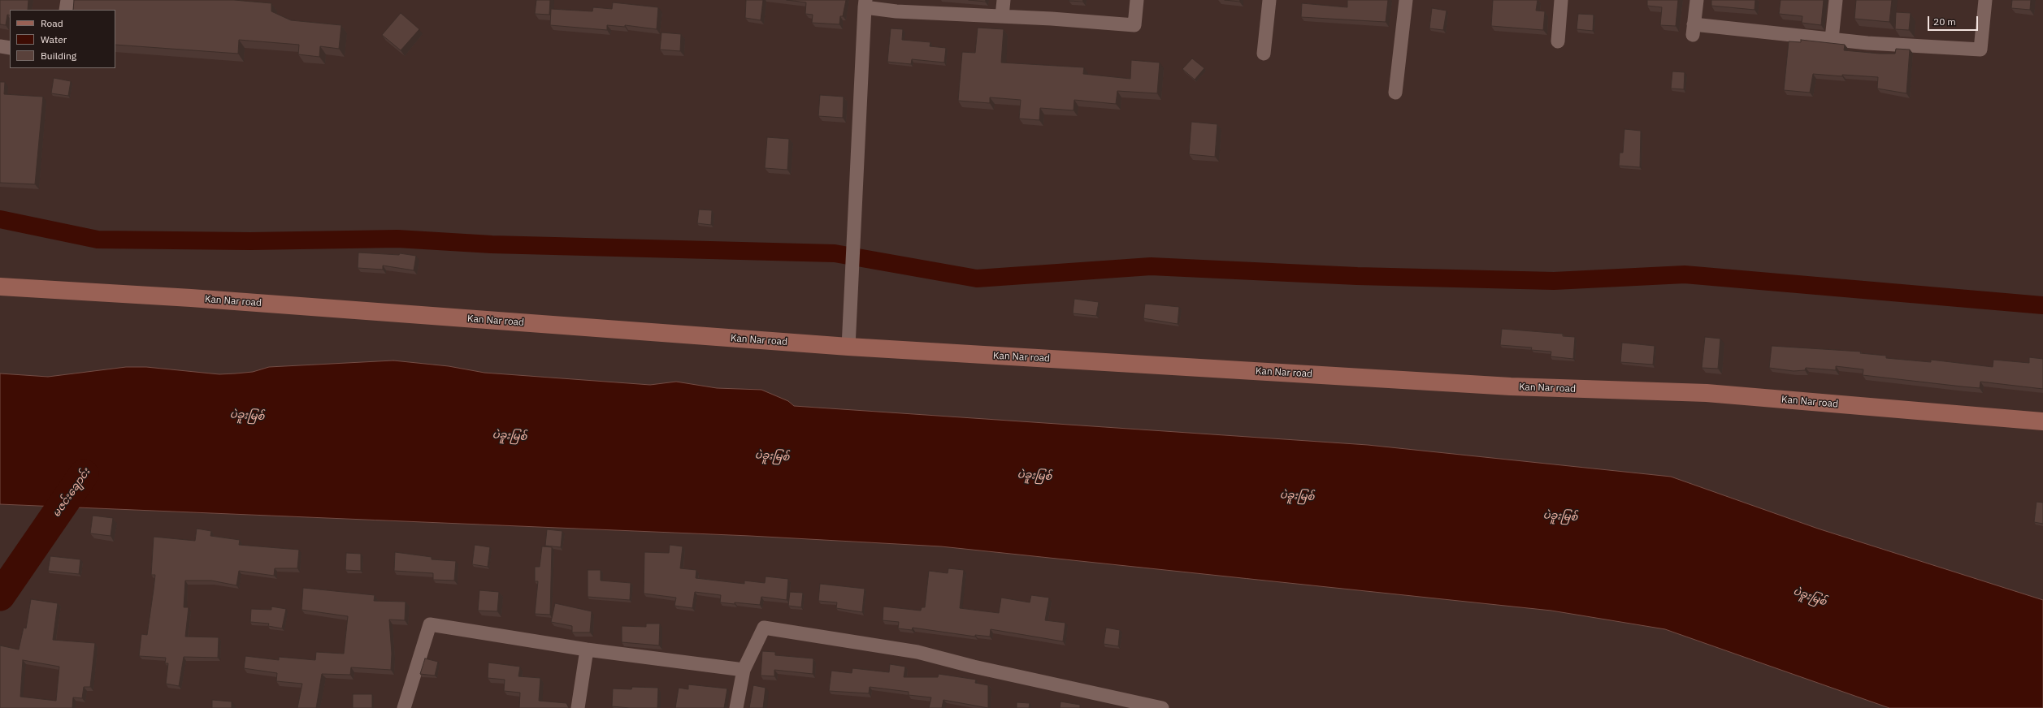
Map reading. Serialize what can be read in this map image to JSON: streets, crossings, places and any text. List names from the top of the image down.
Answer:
{
  "streets": {
    "street": ["Kan Nar road"]
  },
  "water": ["ပဲခူးမြစ်", "မဇင်းချောင်း"],
  "legend": ["Road", "Water", "Building"],
  "scale_bar": "20 m"
}
